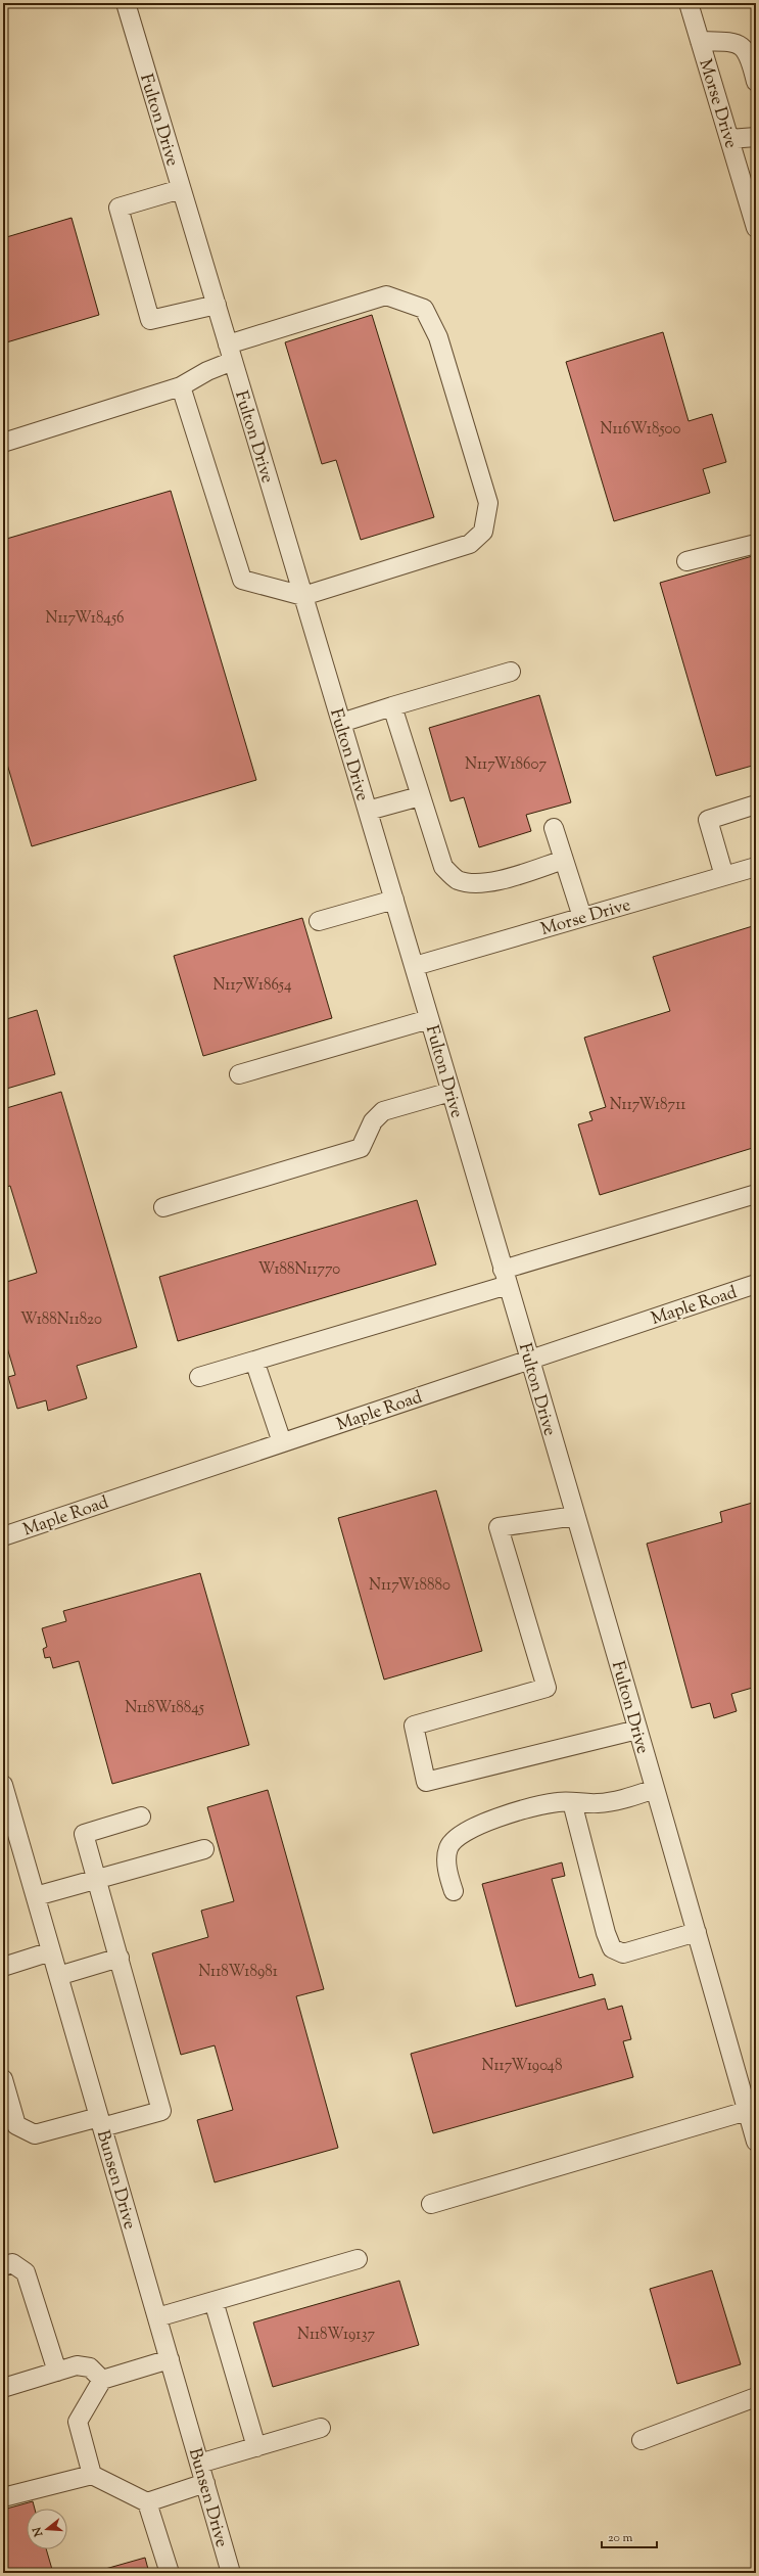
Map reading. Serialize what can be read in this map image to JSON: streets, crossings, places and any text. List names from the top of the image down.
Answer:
{
  "streets": {
    "street": [
      "Morse Drive",
      "Fulton Drive",
      "Maple Road",
      "Bunsen Drive"
    ]
  },
  "crossings": [
    ["Morse Drive", "Fulton Drive"],
    ["Fulton Drive", "Maple Road"]
  ],
  "house_numbers": [
    "N116W18500",
    "N117W18456",
    "N117W18607",
    "N117W18654",
    "N117W18711",
    "W188N11770",
    "W188N11820",
    "N117W18880",
    "N118W18845",
    "N118W18981",
    "N117W19048",
    "N118W19137"
  ],
  "scale_bar": "20 m",
  "north": "left"
}
